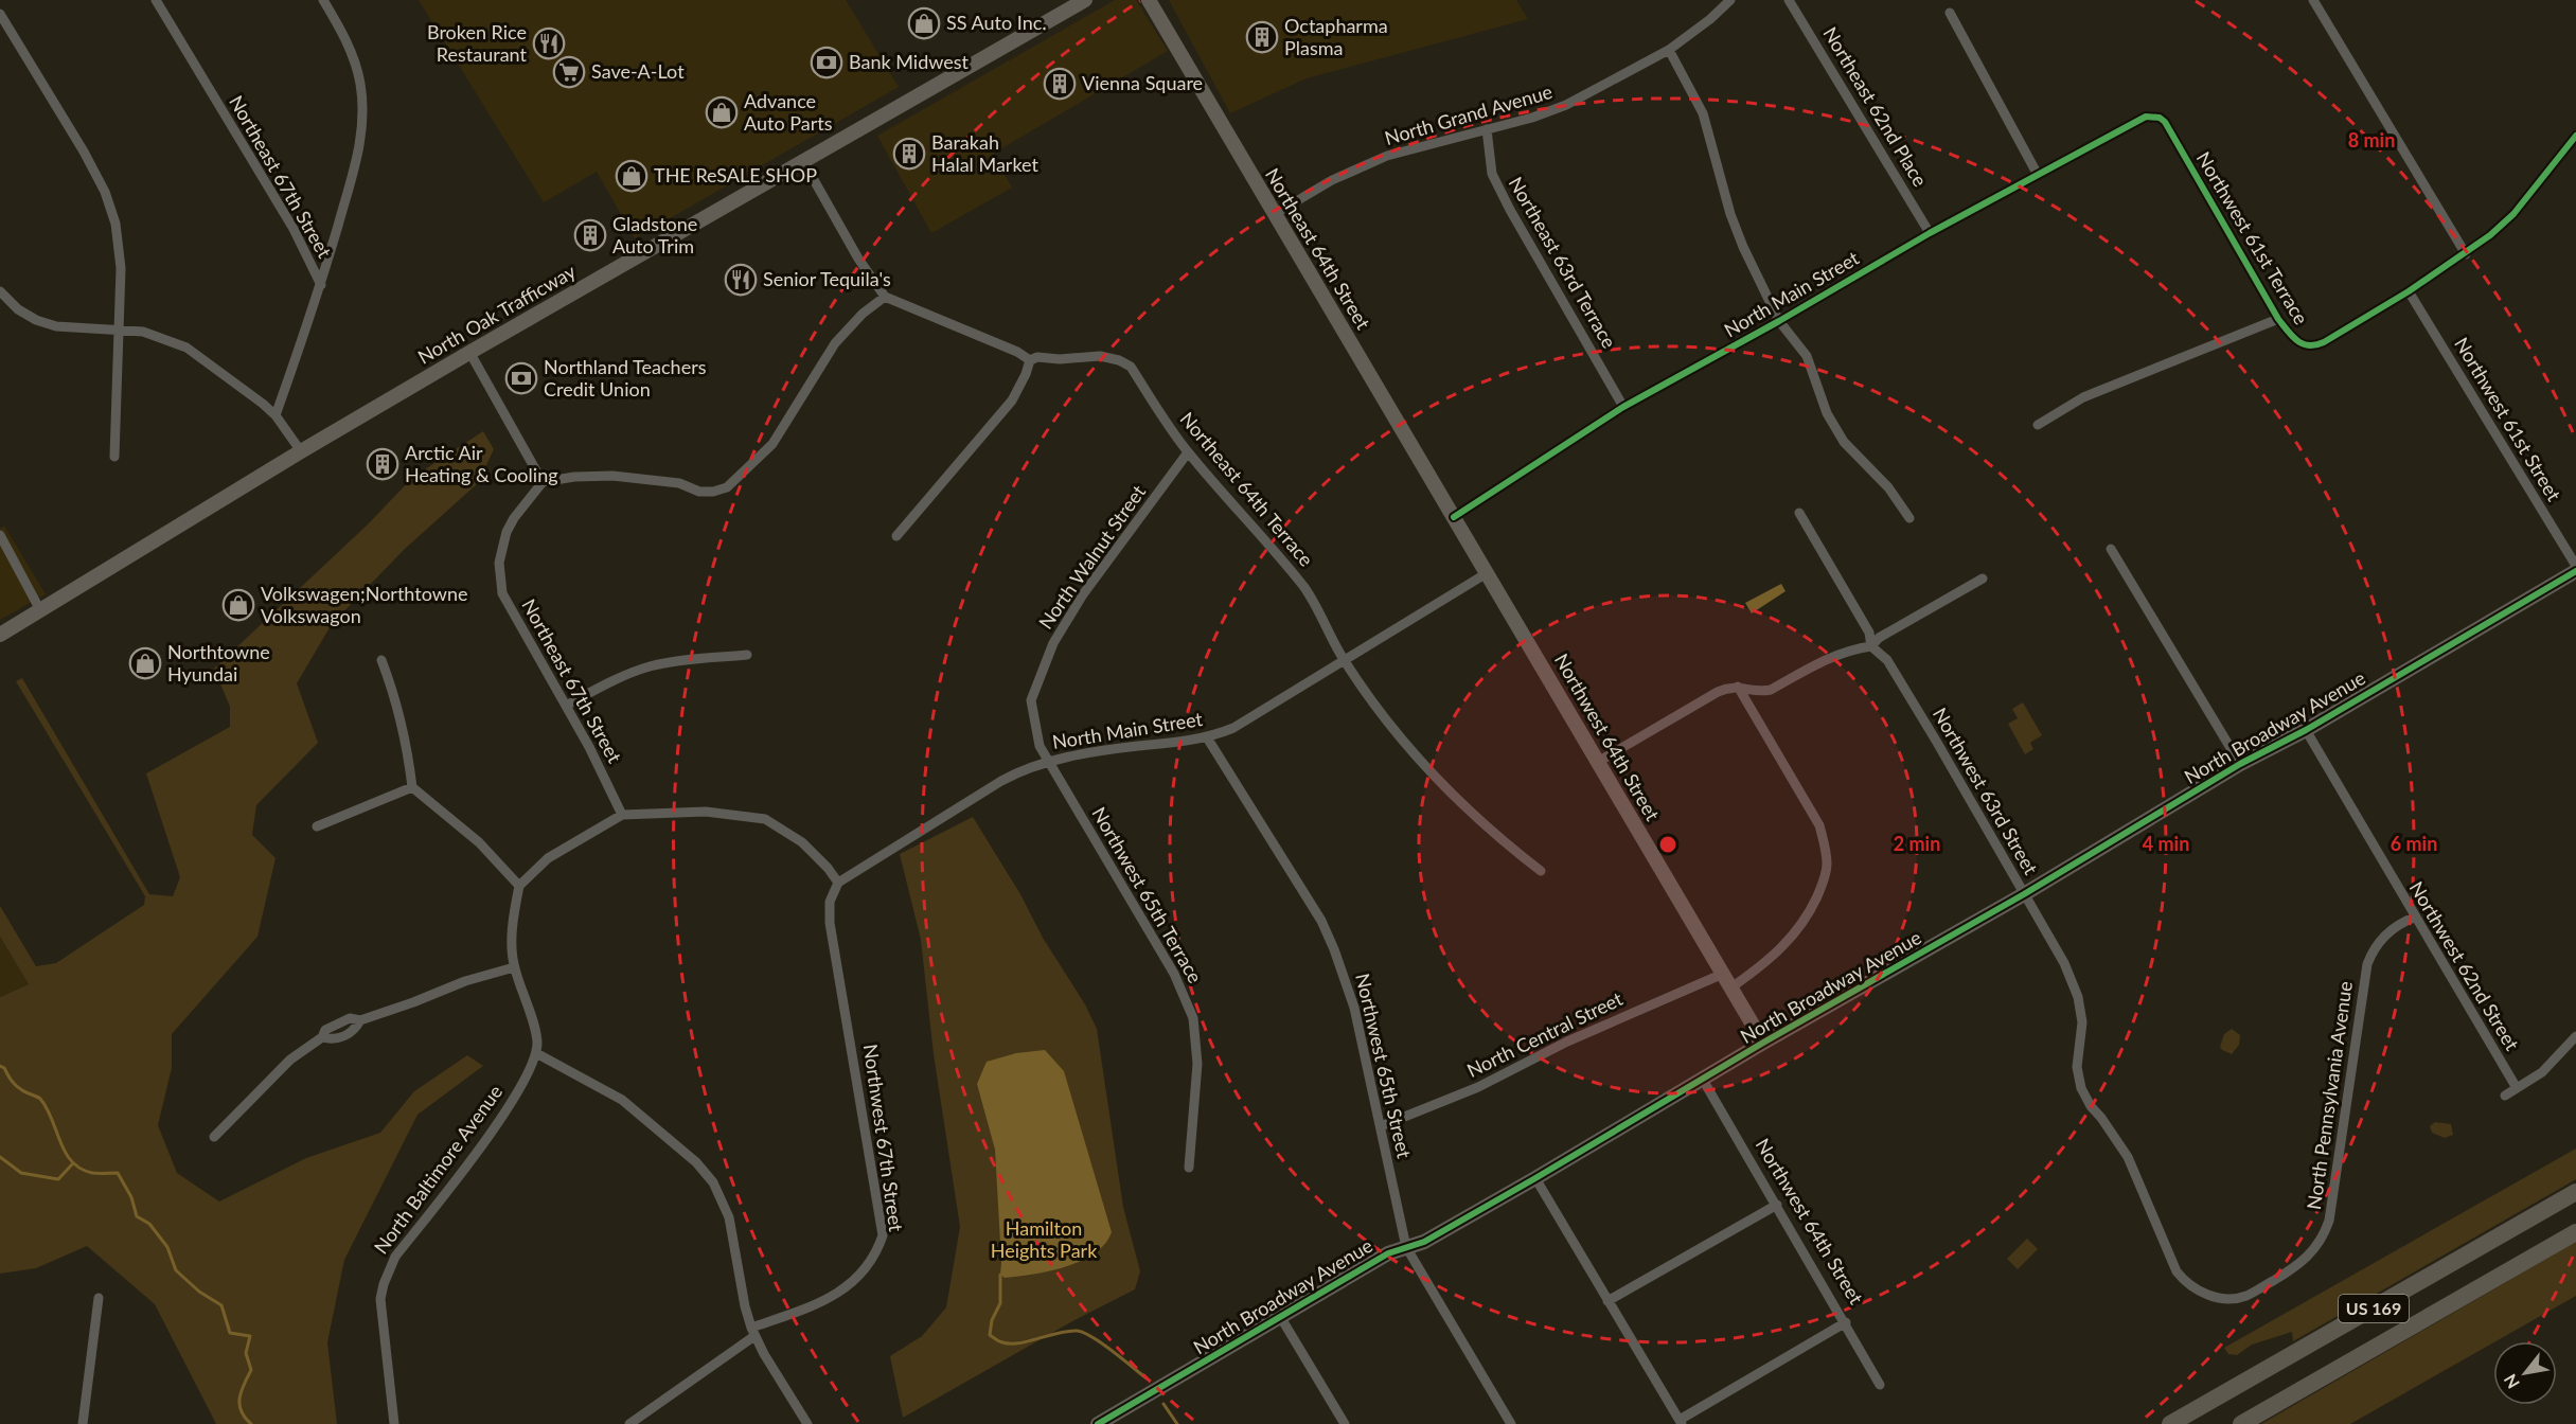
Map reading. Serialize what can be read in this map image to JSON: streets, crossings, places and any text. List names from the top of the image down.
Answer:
{
  "streets": {
    "highway": ["US 169"],
    "street": [
      "Northeast 62nd Place",
      "North Grand Avenue",
      "Northeast 67th Street",
      "Northwest 61st Terrace",
      "Northeast 64th Street",
      "Northeast 63rd Terrace",
      "North Main Street",
      "North Oak Trafficway",
      "Northwest 61st Street",
      "Northeast 64th Terrace",
      "North Walnut Street",
      "North Broadway Avenue",
      "Northwest 64th Street",
      "Northwest 63rd Street",
      "Northwest 65th Terrace",
      "Northwest 62nd Street",
      "North Central Street",
      "Northwest 65th Street",
      "North Pennsylvania Avenue",
      "Northwest 67th Street",
      "North Baltimore Avenue"
    ]
  },
  "crossings": [
    ["Northeast 62nd Place", "North Main Street"],
    ["North Grand Avenue", "Northeast 64th Street"],
    ["North Grand Avenue", "Northeast 63rd Terrace"],
    ["Northwest 61st Terrace", "North Main Street"],
    ["Northwest 61st Terrace", "Northwest 61st Street"],
    ["Northeast 64th Street", "North Main Street"],
    ["Northeast 64th Street", "Northwest 64th Street"],
    ["Northeast 63rd Terrace", "North Main Street"],
    ["North Main Street", "Northeast 64th Terrace"],
    ["North Main Street", "North Walnut Street"],
    ["North Main Street", "Northwest 64th Street"],
    ["North Main Street", "Northwest 65th Terrace"],
    ["North Main Street", "Northwest 65th Street"],
    ["North Main Street", "Northwest 67th Street"],
    ["Northeast 64th Terrace", "North Walnut Street"],
    ["North Walnut Street", "Northwest 65th Terrace"],
    ["North Broadway Avenue", "Northwest 64th Street"],
    ["North Broadway Avenue", "Northwest 63rd Street"],
    ["North Broadway Avenue", "Northwest 62nd Street"],
    ["North Broadway Avenue", "Northwest 65th Street"],
    ["Northwest 64th Street", "North Central Street"],
    ["Northwest 63rd Street", "North Pennsylvania Avenue"],
    ["Northwest 62nd Street", "North Pennsylvania Avenue"],
    ["North Central Street", "Northwest 65th Street"]
  ],
  "parks": ["Hamilton Heights Park"],
  "places": {
    "shop": [
      "SS Auto Inc.",
      "Advance Auto Parts",
      "THE ReSALE SHOP",
      "Volkswagen;Northtowne Volkswagon",
      "Northtowne Hyundai"
    ],
    "building": [
      "Octapharma Plasma",
      "Vienna Square",
      "Barakah Halal Market",
      "Gladstone Auto Trim",
      "Arctic Air Heating & Cooling"
    ],
    "restaurant": ["Broken Rice Restaurant", "Senior Tequila's"],
    "bank": ["Bank Midwest", "Northland Teachers Credit Union"],
    "supermarket": ["Save-A-Lot"]
  },
  "north": "bottom left",
  "rings": [
    "8 min",
    "2 min",
    "4 min",
    "6 min"
  ]
}
